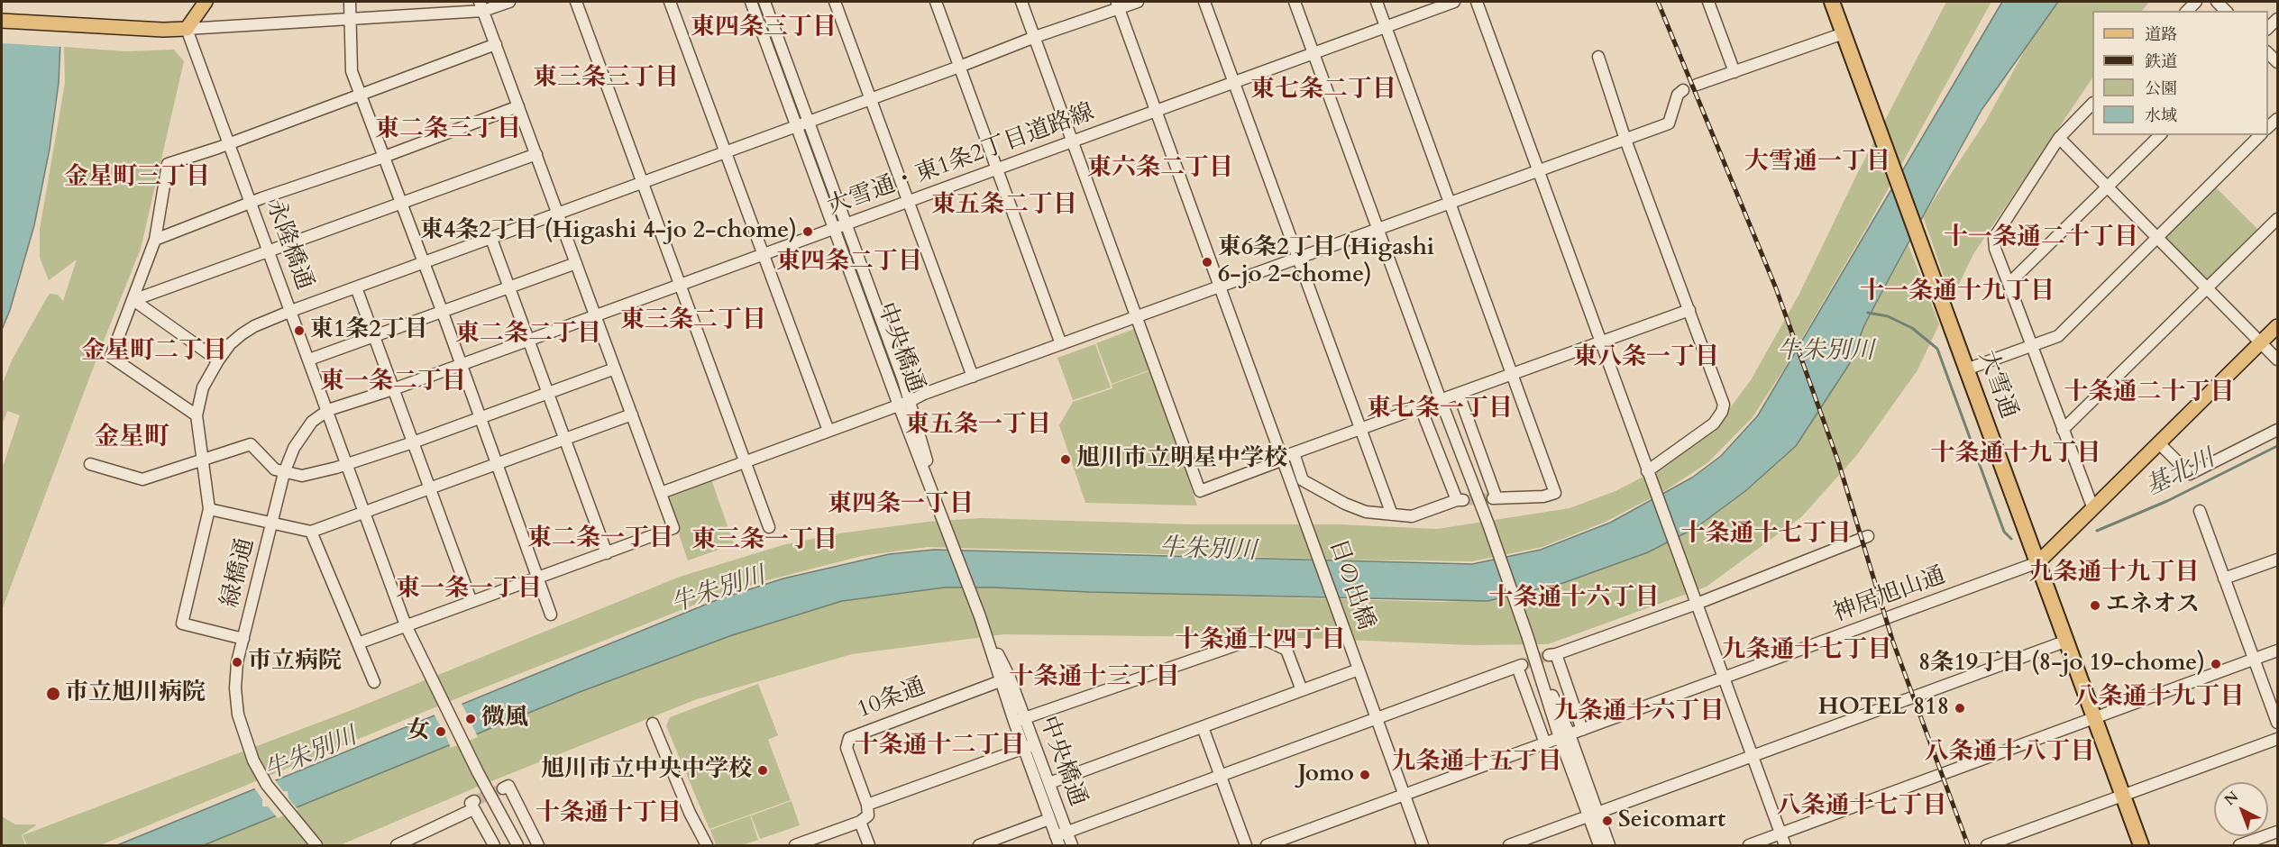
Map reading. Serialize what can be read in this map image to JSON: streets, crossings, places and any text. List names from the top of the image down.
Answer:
{
  "streets": {
    "highway": ["大雪通"],
    "street": [
      "大雪通・東1条2丁目道路線",
      "永隆橋通",
      "中央橋通",
      "緑橋通",
      "日の出橋",
      "神居旭山通",
      "10条通"
    ]
  },
  "crossings": [
    ["大雪通・東1条2丁目道路線", "永隆橋通"],
    ["大雪通・東1条2丁目道路線", "中央橋通"],
    ["大雪通・東1条2丁目道路線", "緑橋通"],
    ["永隆橋通", "緑橋通"],
    ["中央橋通", "10条通"],
    ["大雪通", "神居旭山通"],
    ["日の出橋", "神居旭山通"]
  ],
  "districts": [
    "東四条三丁目",
    "東三条三丁目",
    "東七条二丁目",
    "東二条三丁目",
    "大雪通一丁目",
    "東六条二丁目",
    "金星町三丁目",
    "東五条二丁目",
    "十一条通二十丁目",
    "東四条二丁目",
    "十一条通十九丁目",
    "東三条二丁目",
    "東二条二丁目",
    "金星町二丁目",
    "東八条一丁目",
    "東一条二丁目",
    "十条通二十丁目",
    "東七条一丁目",
    "東五条一丁目",
    "金星町",
    "十条通十九丁目",
    "東四条一丁目",
    "十条通十七丁目",
    "東二条一丁目",
    "東三条一丁目",
    "九条通十九丁目",
    "東一条一丁目",
    "十条通十六丁目",
    "十条通十四丁目",
    "九条通十七丁目",
    "十条通十三丁目",
    "八条通十九丁目",
    "九条通十六丁目",
    "十条通十二丁目",
    "八条通十八丁目",
    "九条通十五丁目",
    "八条通十七丁目",
    "十条通十丁目"
  ],
  "water": ["牛朱別川", "基北川"],
  "places": [
    "東4条2丁目 (Higashi 4-jo 2-chome)",
    "東6条2丁目 (Higashi 6-jo 2-chome)",
    "東1条2丁目",
    "旭川市立明星中学校",
    "エネオス",
    "市立病院",
    "8条19丁目 (8-jo 19-chome)",
    "市立旭川病院",
    "HOTEL 818",
    "微風",
    "女",
    "旭川市立中央中学校",
    "Jomo",
    "Seicomart"
  ],
  "legend": [
    "道路",
    "鉄道",
    "公園",
    "水域"
  ],
  "north": "top left"
}
